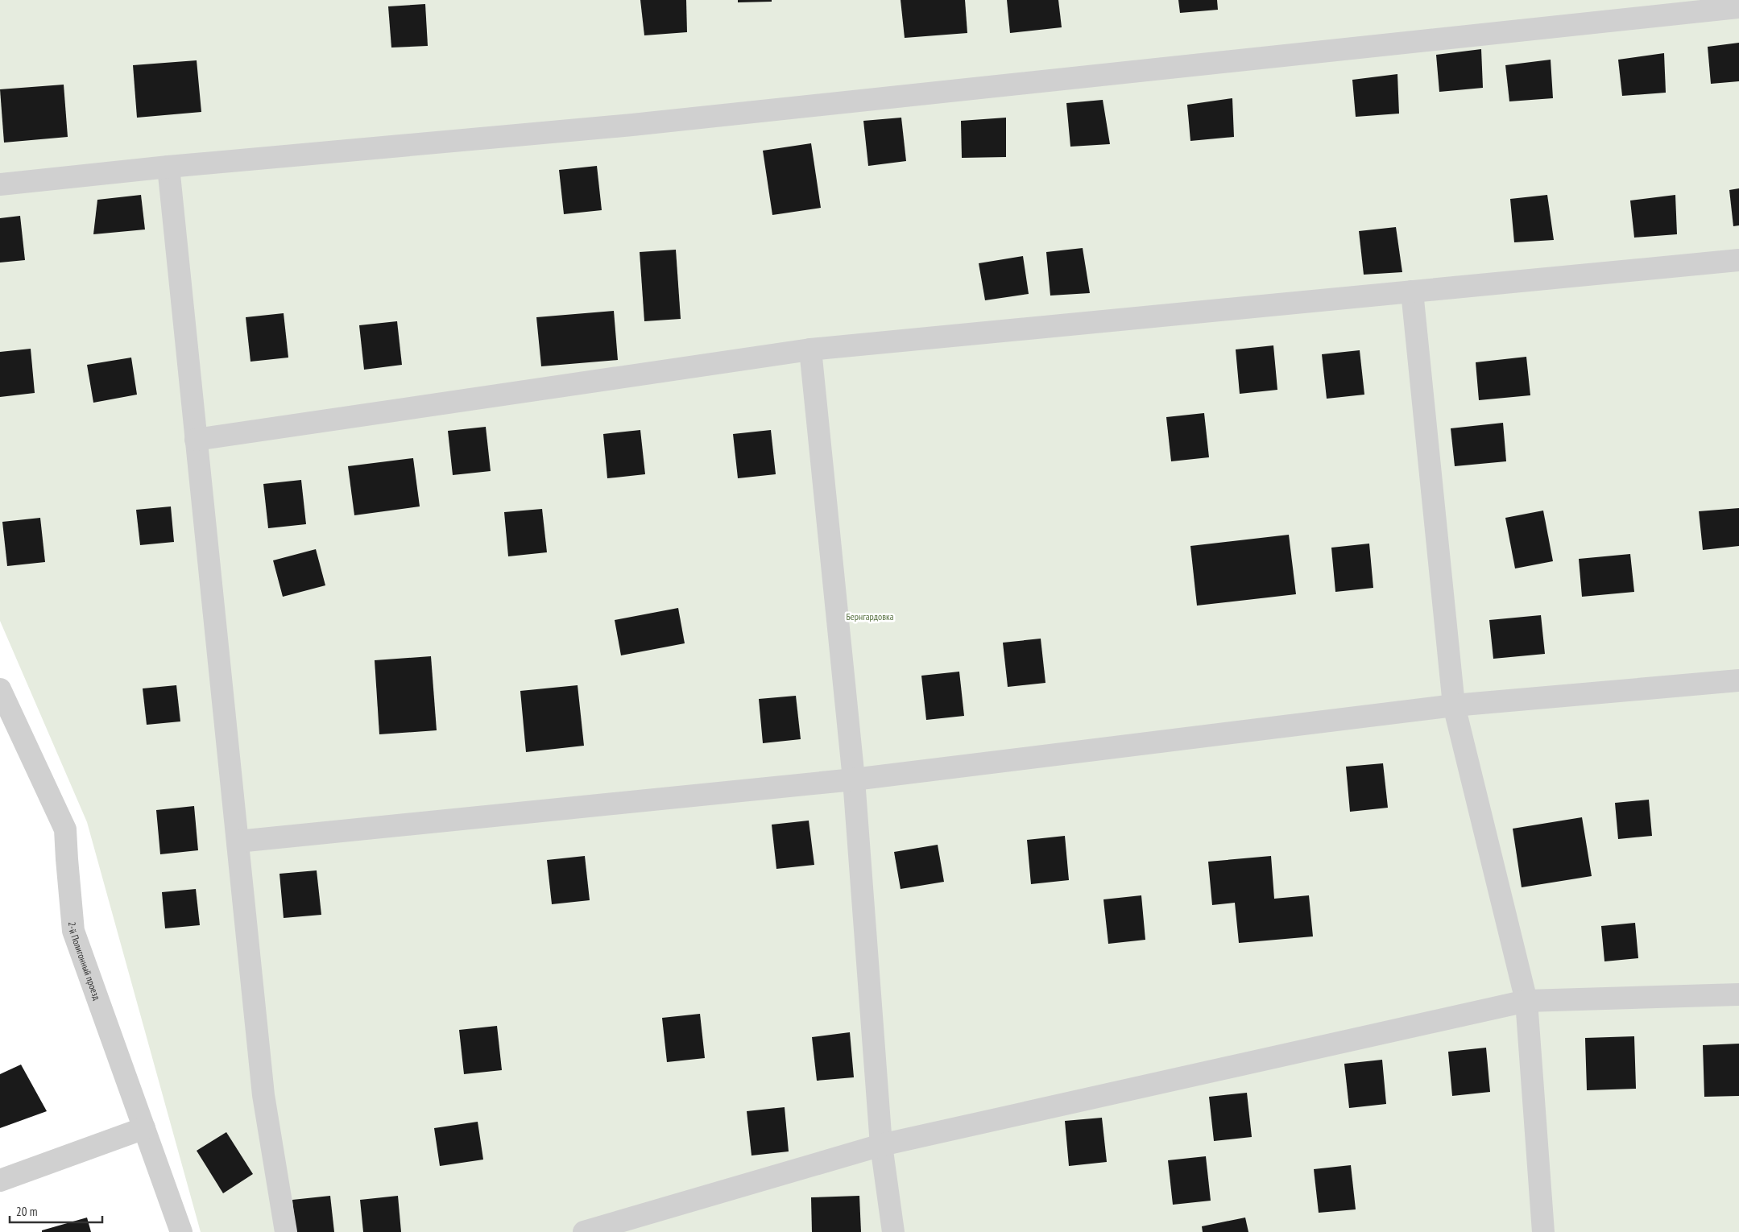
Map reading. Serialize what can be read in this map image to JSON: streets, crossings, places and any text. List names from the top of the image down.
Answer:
{
  "streets": {
    "street": ["2-й Полигонный проезд"]
  },
  "parks": ["Бернгардовка"],
  "scale_bar": "20 m"
}
